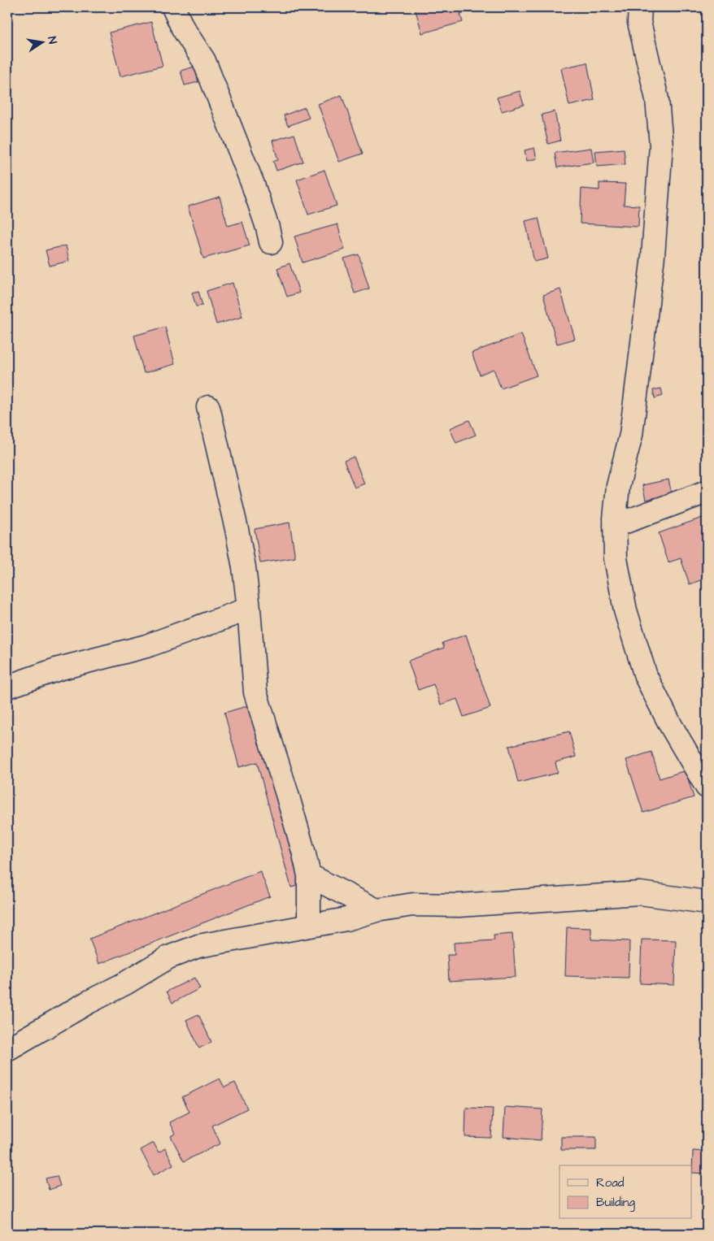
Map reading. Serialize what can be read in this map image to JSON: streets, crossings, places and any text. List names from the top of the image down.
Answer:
{
  "legend": ["Road", "Building"],
  "north": "right"
}
